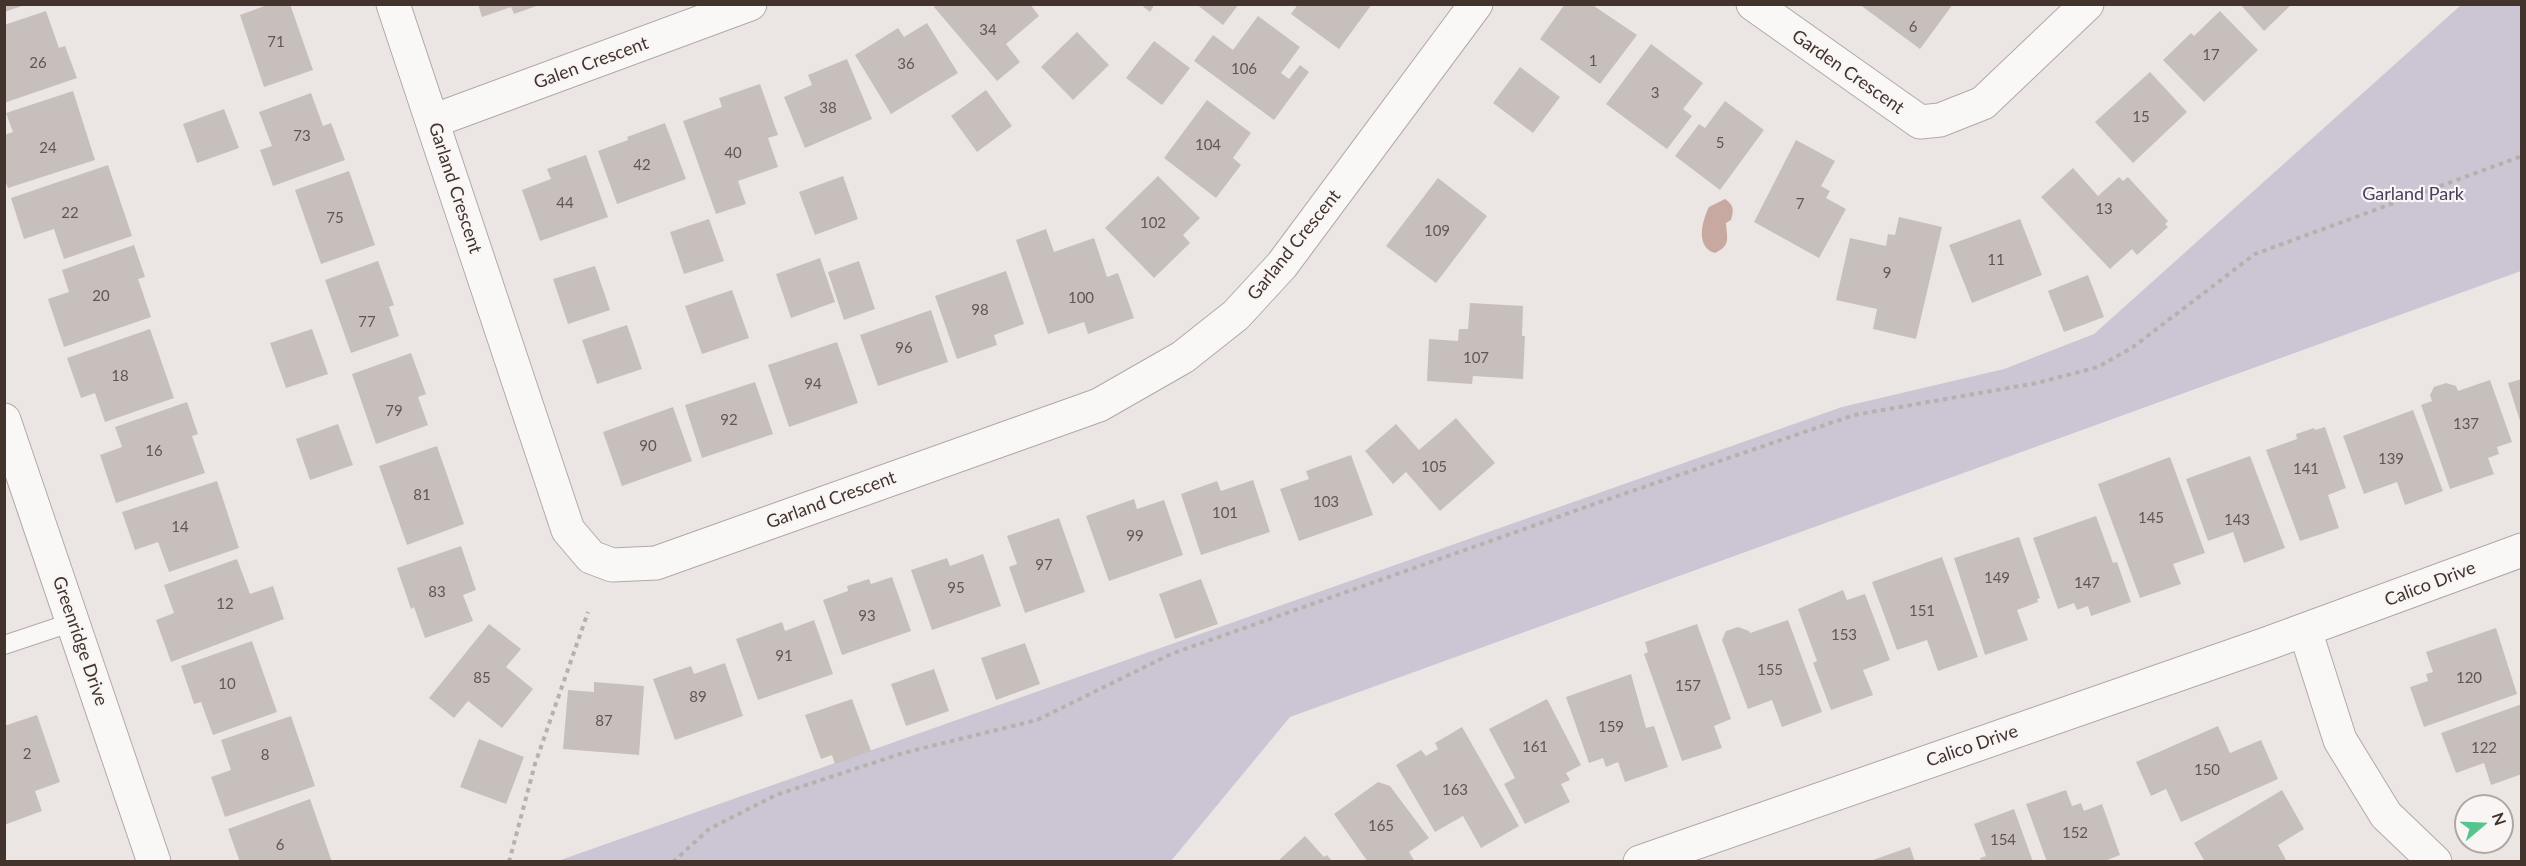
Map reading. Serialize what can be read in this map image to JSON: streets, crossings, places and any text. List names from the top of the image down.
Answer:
{
  "streets": {
    "street": [
      "Galen Crescent",
      "Garden Crescent",
      "Garland Crescent",
      "Calico Drive",
      "Greenridge Drive"
    ]
  },
  "crossings": [
    ["Galen Crescent", "Garland Crescent"]
  ],
  "parks": ["Garland Park"],
  "house_numbers": [
    "6",
    "34",
    "71",
    "17",
    "1",
    "26",
    "36",
    "106",
    "3",
    "38",
    "15",
    "73",
    "5",
    "104",
    "24",
    "40",
    "42",
    "44",
    "7",
    "13",
    "22",
    "75",
    "102",
    "109",
    "11",
    "9",
    "20",
    "100",
    "98",
    "77",
    "96",
    "107",
    "18",
    "94",
    "79",
    "92",
    "137",
    "90",
    "16",
    "139",
    "105",
    "141",
    "81",
    "103",
    "101",
    "145",
    "143",
    "14",
    "99",
    "97",
    "149",
    "147",
    "95",
    "83",
    "12",
    "151",
    "93",
    "153",
    "91",
    "155",
    "85",
    "120",
    "10",
    "157",
    "89",
    "87",
    "159",
    "161",
    "122",
    "2",
    "8",
    "150",
    "163",
    "165",
    "152",
    "154",
    "6"
  ],
  "north": "right"
}
